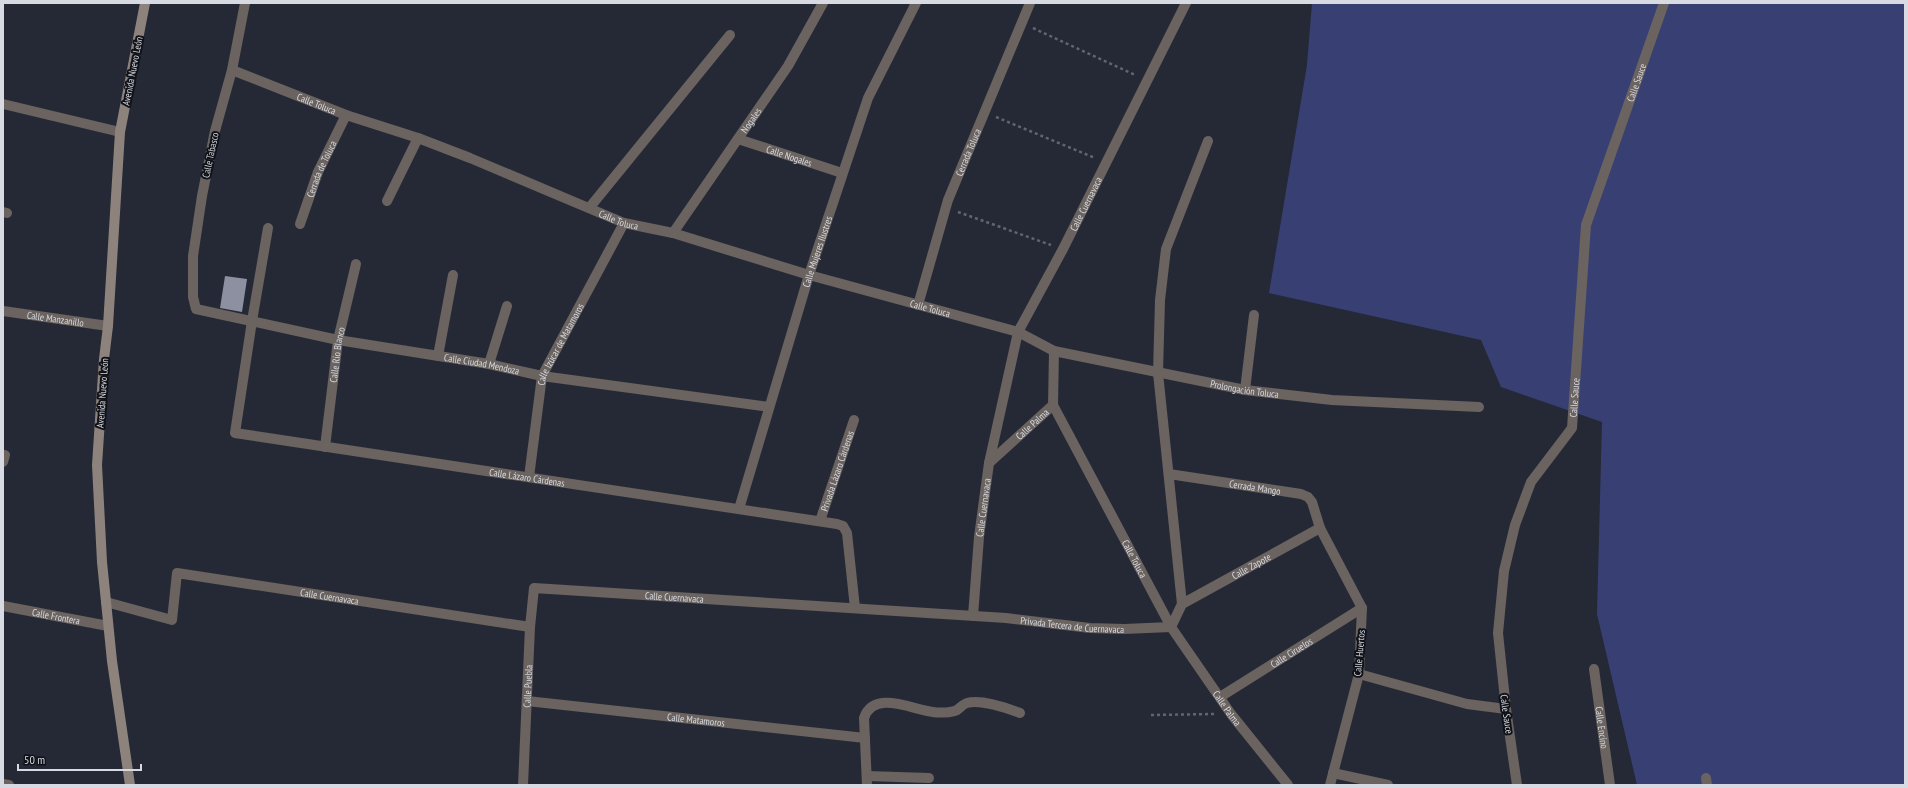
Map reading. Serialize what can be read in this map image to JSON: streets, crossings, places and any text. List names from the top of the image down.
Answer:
{
  "streets": {
    "main road": ["Avenida Nuevo León"],
    "street": [
      "Calle Sauce",
      "Calle Toluca",
      "Nogales",
      "Cerrada Toluca",
      "Calle Tabasco",
      "Calle Nogales",
      "Cerrada de Toluca",
      "Calle Cuernavaca",
      "Calle Mujeres Ilustres",
      "Calle Manzanillo",
      "Calle Izúcar de Matamoros",
      "Calle Río Blanco",
      "Calle Ciudad Mendoza",
      "Prolongación Toluca",
      "Calle Palma",
      "Privada Lázaro Cárdenas",
      "Calle Lázaro Cárdenas",
      "Cerrada Mango",
      "Calle Zapote",
      "Calle Frontera",
      "Privada Tercera de Cuernavaca",
      "Calle Ciruelos",
      "Calle Huertos",
      "Calle Puebla",
      "Calle Matamoros",
      "Calle Encino"
    ]
  },
  "crossings": [
    ["Avenida Nuevo León", "Calle Cuernavaca"],
    ["Avenida Nuevo León", "Calle Manzanillo"],
    ["Avenida Nuevo León", "Calle Frontera"],
    ["Calle Toluca", "Nogales"],
    ["Calle Toluca", "Cerrada Toluca"],
    ["Calle Toluca", "Calle Tabasco"],
    ["Calle Toluca", "Cerrada de Toluca"],
    ["Calle Toluca", "Calle Cuernavaca"],
    ["Calle Toluca", "Calle Mujeres Ilustres"],
    ["Calle Toluca", "Calle Izúcar de Matamoros"],
    ["Calle Toluca", "Prolongación Toluca"],
    ["Calle Toluca", "Calle Palma"],
    ["Calle Toluca", "Privada Tercera de Cuernavaca"],
    ["Nogales", "Calle Nogales"],
    ["Calle Tabasco", "Calle Ciudad Mendoza"],
    ["Calle Nogales", "Calle Mujeres Ilustres"],
    ["Calle Cuernavaca", "Prolongación Toluca"],
    ["Calle Cuernavaca", "Calle Palma"],
    ["Calle Cuernavaca", "Calle Lázaro Cárdenas"],
    ["Calle Cuernavaca", "Privada Tercera de Cuernavaca"],
    ["Calle Cuernavaca", "Calle Puebla"],
    ["Calle Mujeres Ilustres", "Calle Ciudad Mendoza"],
    ["Calle Mujeres Ilustres", "Calle Lázaro Cárdenas"],
    ["Calle Izúcar de Matamoros", "Calle Ciudad Mendoza"],
    ["Calle Izúcar de Matamoros", "Calle Lázaro Cárdenas"],
    ["Calle Río Blanco", "Calle Ciudad Mendoza"],
    ["Calle Río Blanco", "Calle Lázaro Cárdenas"],
    ["Calle Ciudad Mendoza", "Calle Lázaro Cárdenas"],
    ["Prolongación Toluca", "Calle Palma"],
    ["Calle Palma", "Privada Tercera de Cuernavaca"],
    ["Calle Palma", "Calle Ciruelos"],
    ["Privada Lázaro Cárdenas", "Calle Lázaro Cárdenas"],
    ["Cerrada Mango", "Calle Zapote"],
    ["Calle Ciruelos", "Calle Huertos"],
    ["Calle Puebla", "Calle Matamoros"]
  ],
  "scale_bar": "50 m"
}
